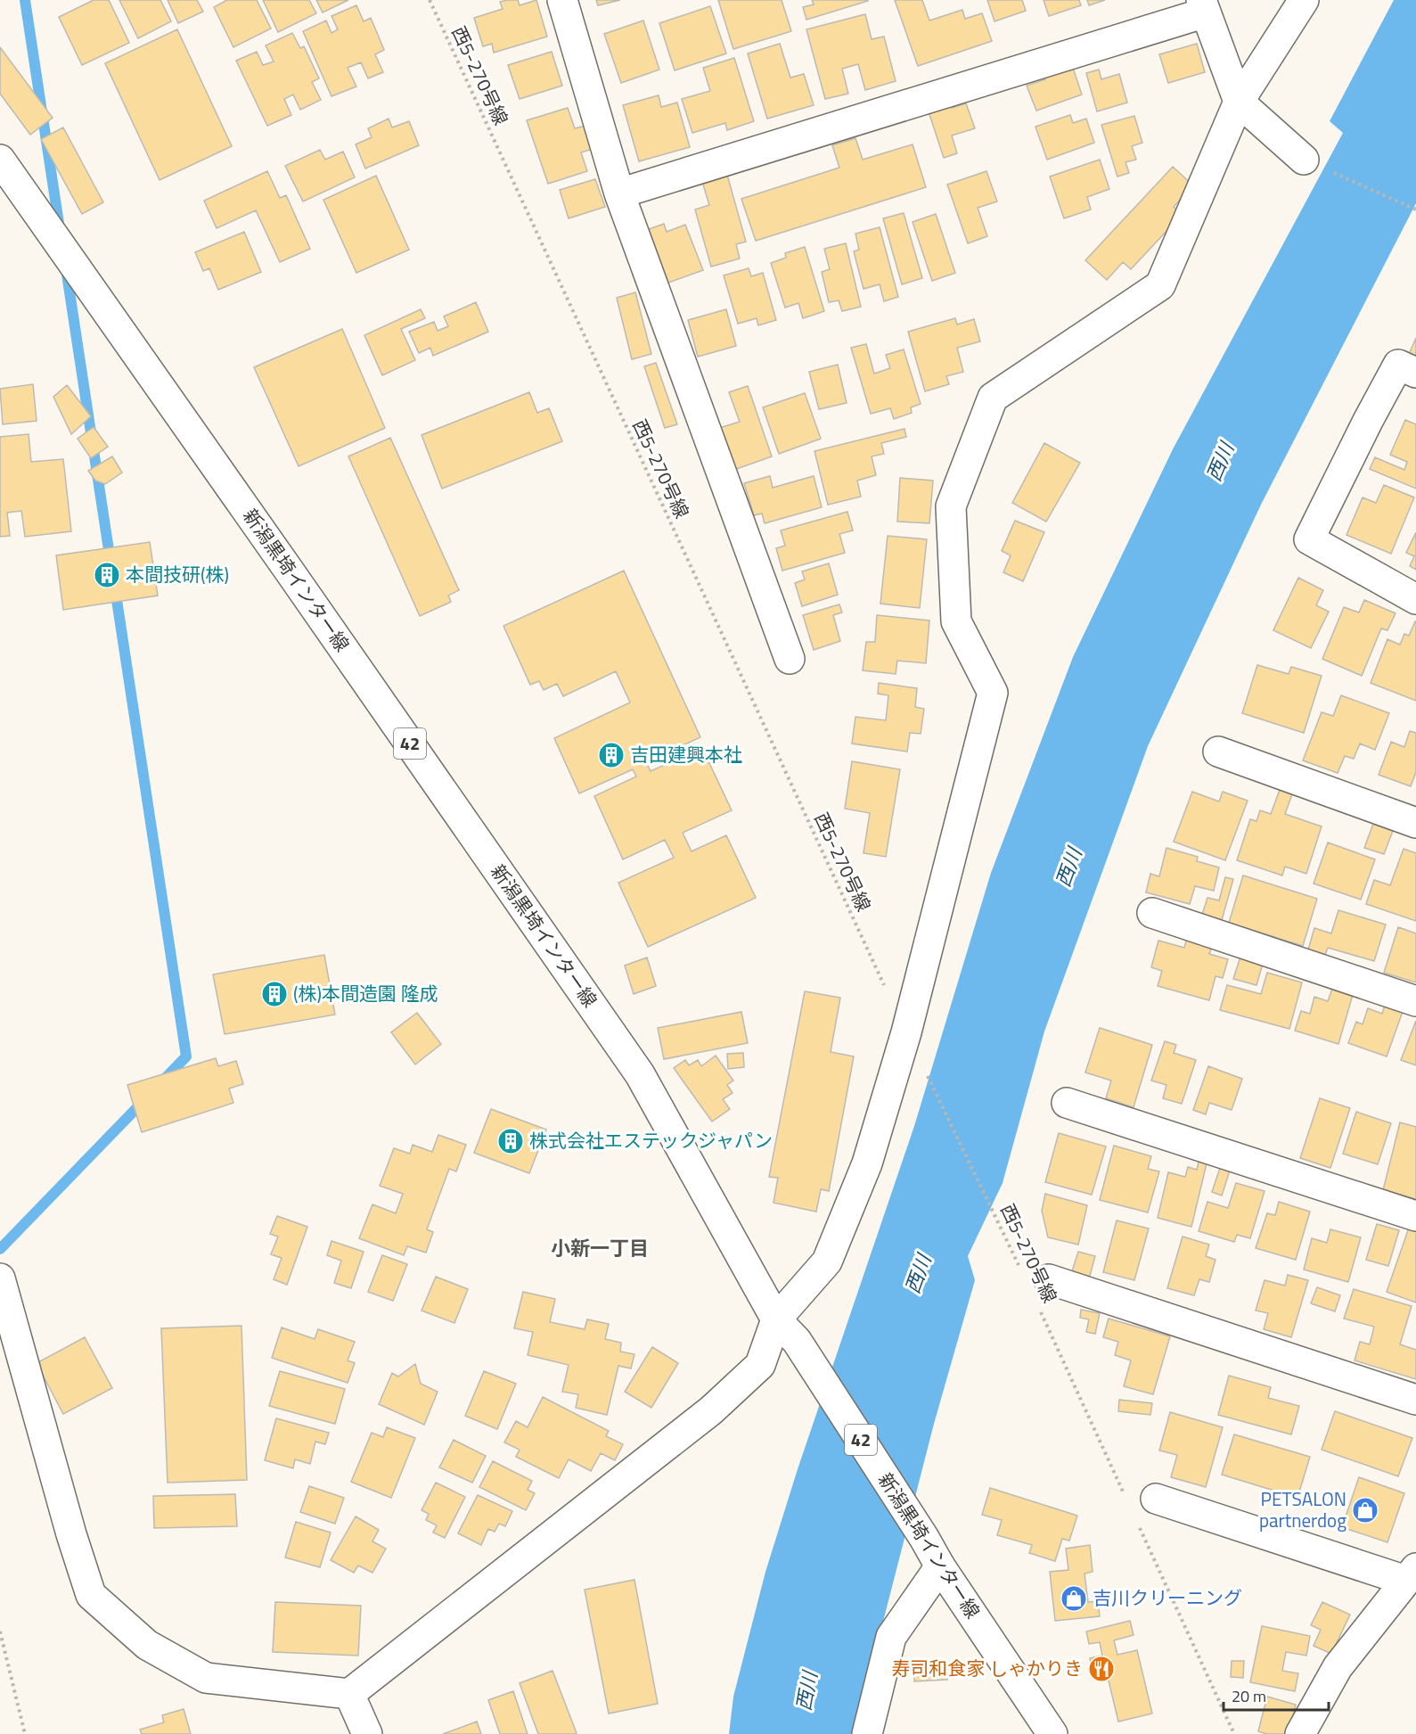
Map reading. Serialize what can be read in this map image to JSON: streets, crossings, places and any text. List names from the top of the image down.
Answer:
{
  "streets": {
    "street": ["新潟黒埼インター線", "42"],
    "path": ["西5-270号線"]
  },
  "districts": ["小新一丁目"],
  "water": ["西川"],
  "places": {
    "building": [
      "本間技研(株)",
      "吉田建興本社",
      "(株)本間造園 隆成",
      "株式会社エステックジャパン"
    ],
    "shop": ["PETSALON partnerdog", "吉川クリーニング"],
    "restaurant": ["寿司和食家 しゃかりき"]
  },
  "scale_bar": "20 m"
}
